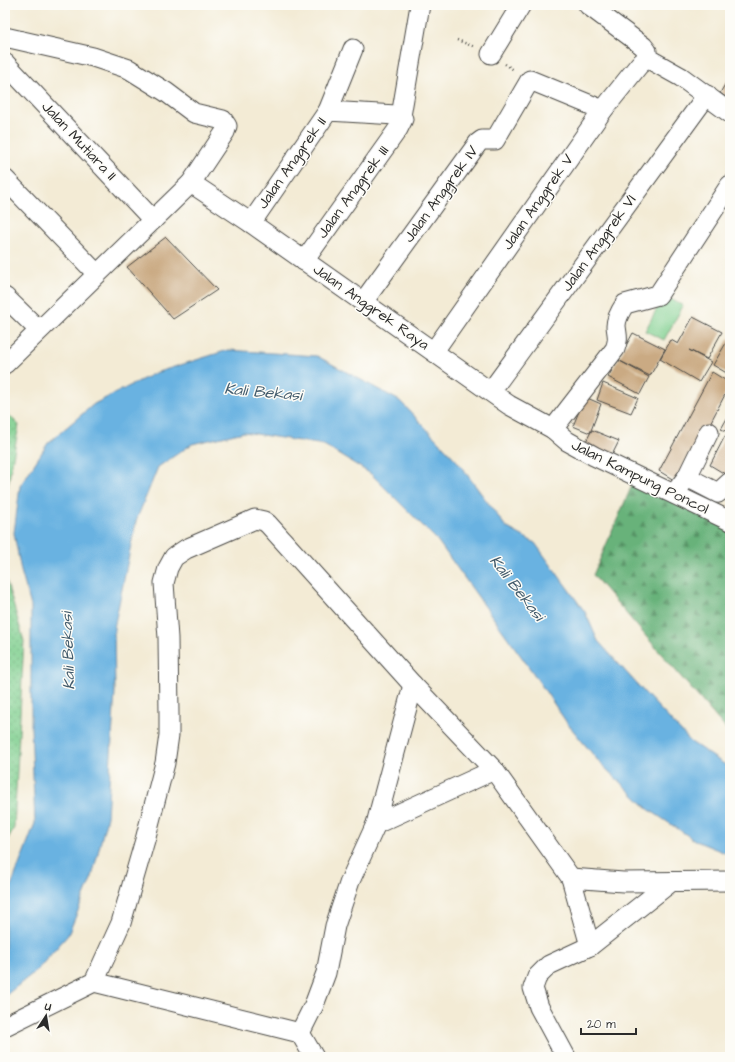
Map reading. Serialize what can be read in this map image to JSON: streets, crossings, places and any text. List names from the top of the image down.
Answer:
{
  "streets": {
    "street": [
      "Jalan Mutiara II",
      "Jalan Anggrek II",
      "Jalan Anggrek III",
      "Jalan Anggrek IV",
      "Jalan Anggrek V",
      "Jalan Anggrek VI",
      "Jalan Anggrek Raya",
      "Jalan Kampung Poncol"
    ]
  },
  "crossings": [
    ["Jalan Anggrek II", "Jalan Anggrek III"],
    ["Jalan Anggrek II", "Jalan Anggrek Raya"],
    ["Jalan Anggrek III", "Jalan Anggrek Raya"],
    ["Jalan Anggrek IV", "Jalan Anggrek V"],
    ["Jalan Anggrek IV", "Jalan Anggrek Raya"],
    ["Jalan Anggrek V", "Jalan Anggrek Raya"],
    ["Jalan Anggrek VI", "Jalan Anggrek Raya"],
    ["Jalan Anggrek Raya", "Jalan Kampung Poncol"]
  ],
  "water": ["Kali Bekasi"],
  "scale_bar": "20 m",
  "north": "top"
}
